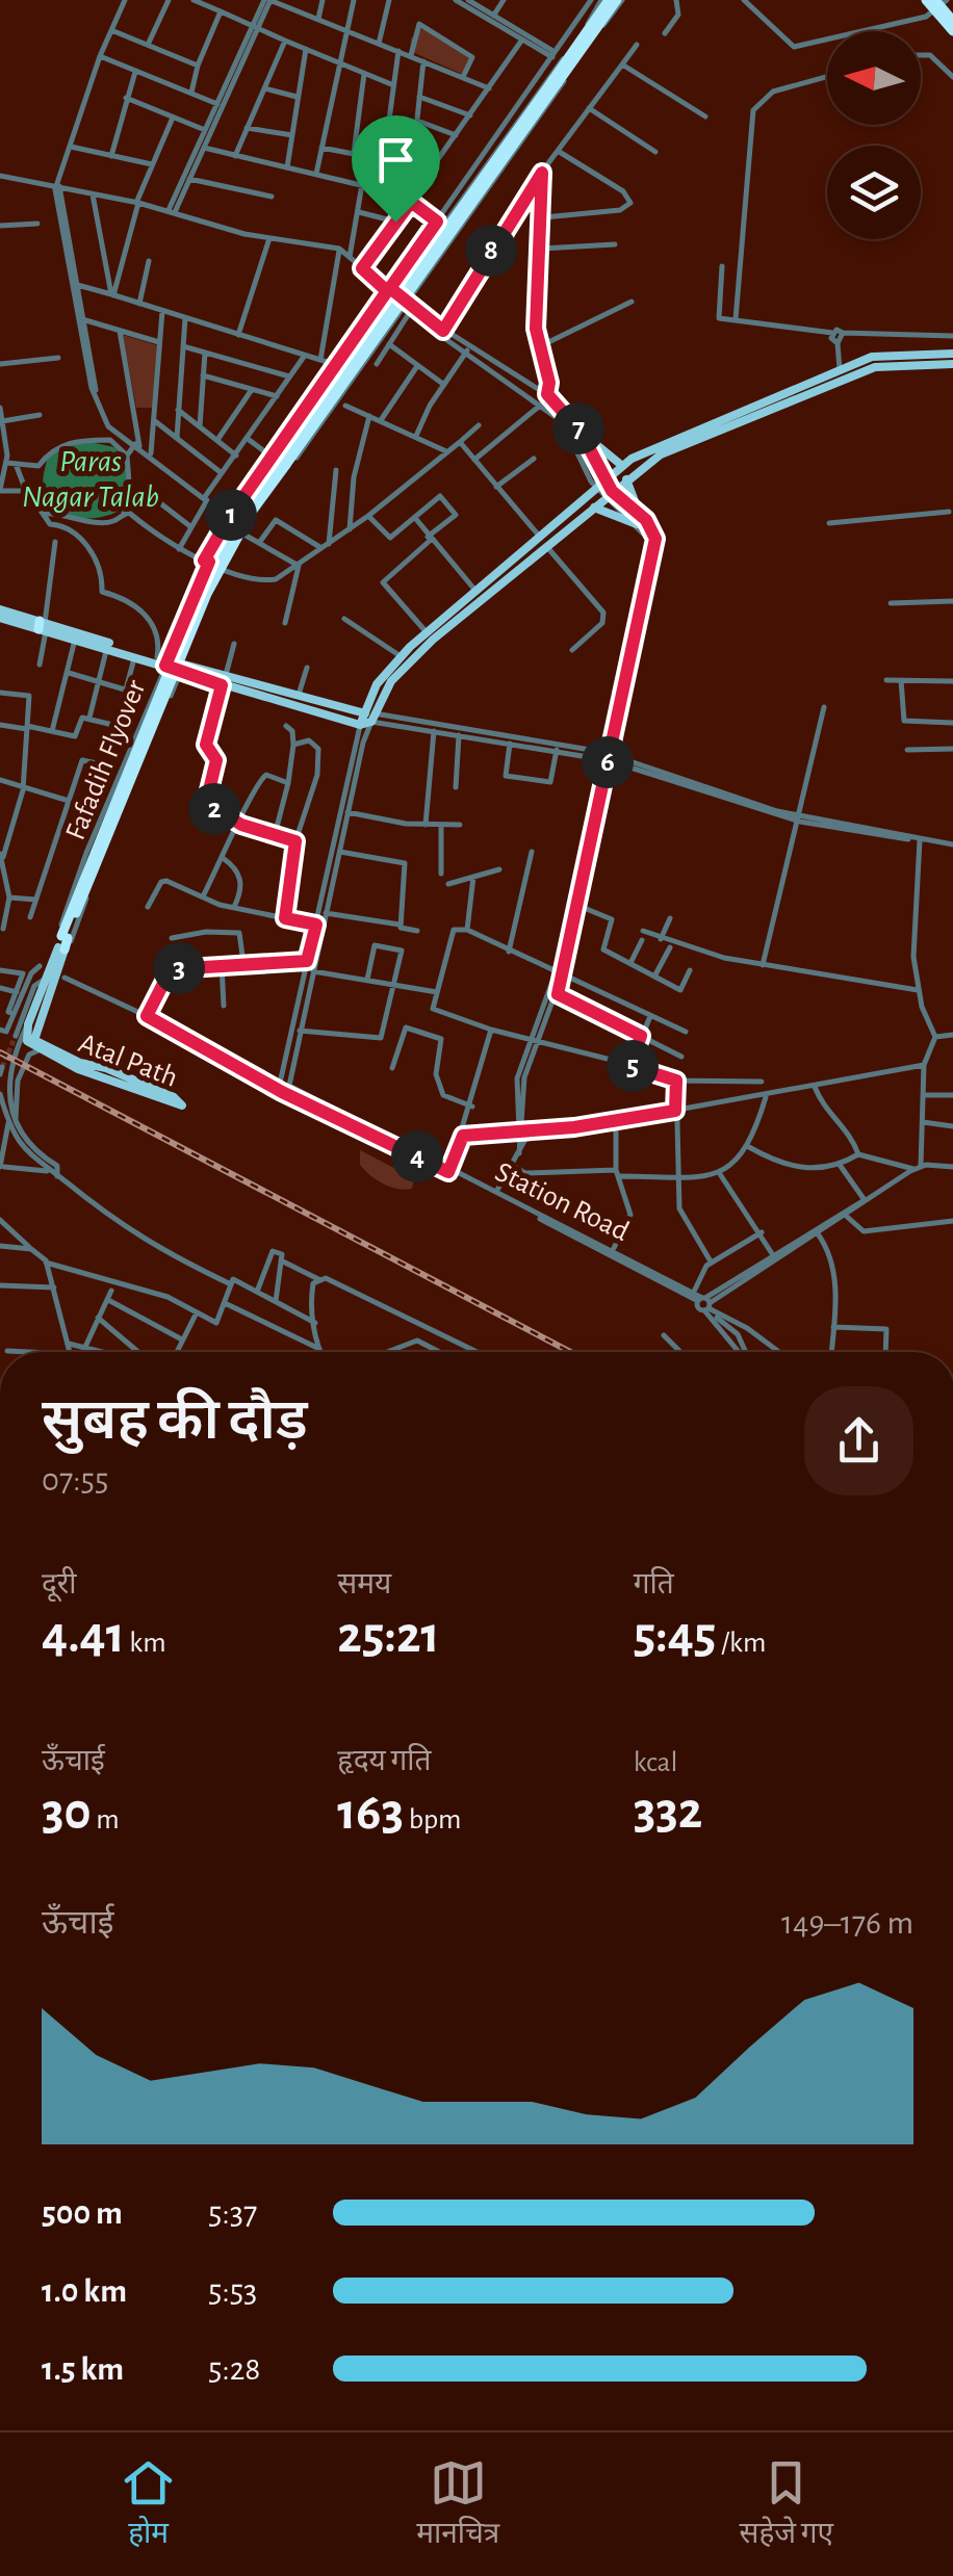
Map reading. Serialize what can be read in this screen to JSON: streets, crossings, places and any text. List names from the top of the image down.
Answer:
{
  "streets": {
    "highway": ["Fafadih Flyover"],
    "main road": ["Atal Path"],
    "street": ["Station Road"]
  },
  "crossings": [
    ["Fafadih Flyover", "Atal Path"]
  ],
  "water": ["Paras Nagar Talab"],
  "north": "left",
  "page": {
    "pins": [
      "8",
      "7",
      "1",
      "6",
      "2",
      "3",
      "5",
      "4"
    ],
    "heading": ["सुबह की दौड़", "07:55"],
    "stats": [
      ["दूरी", "4.41 km"],
      ["समय", "25:21"],
      ["गति", "5:45 /km"],
      ["ऊँचाई", "30 m"],
      ["हृदय गति", "163 bpm"],
      ["kcal", "332"]
    ],
    "chart": ["ऊँचाई", "149–176 m"],
    "list": [
      {
        "name": "500 m",
        "note": "5:37"
      },
      {
        "name": "1.0 km",
        "note": "5:53"
      },
      {
        "name": "1.5 km",
        "note": "5:28"
      }
    ],
    "tabs": ["होम", "मानचित्र", "सहेजे गए"]
  }
}
